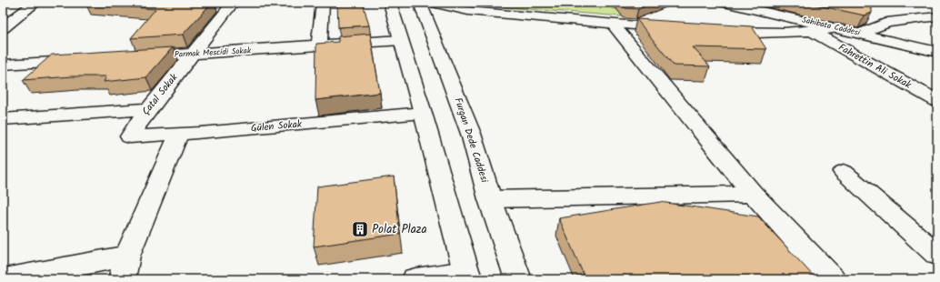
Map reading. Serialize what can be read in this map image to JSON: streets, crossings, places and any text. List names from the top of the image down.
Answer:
{
  "streets": {
    "street": [
      "Sahibata Caddesi",
      "Parmak Mescidi Sokak",
      "Fahrettin Ali Sokak",
      "Çatal Sokak",
      "Gülen Sokak",
      "Furgan Dede Caddesi"
    ]
  },
  "crossings": [
    ["Parmak Mescidi Sokak", "Çatal Sokak"],
    ["Çatal Sokak", "Gülen Sokak"]
  ],
  "places": {
    "building": ["Polat Plaza"]
  }
}
